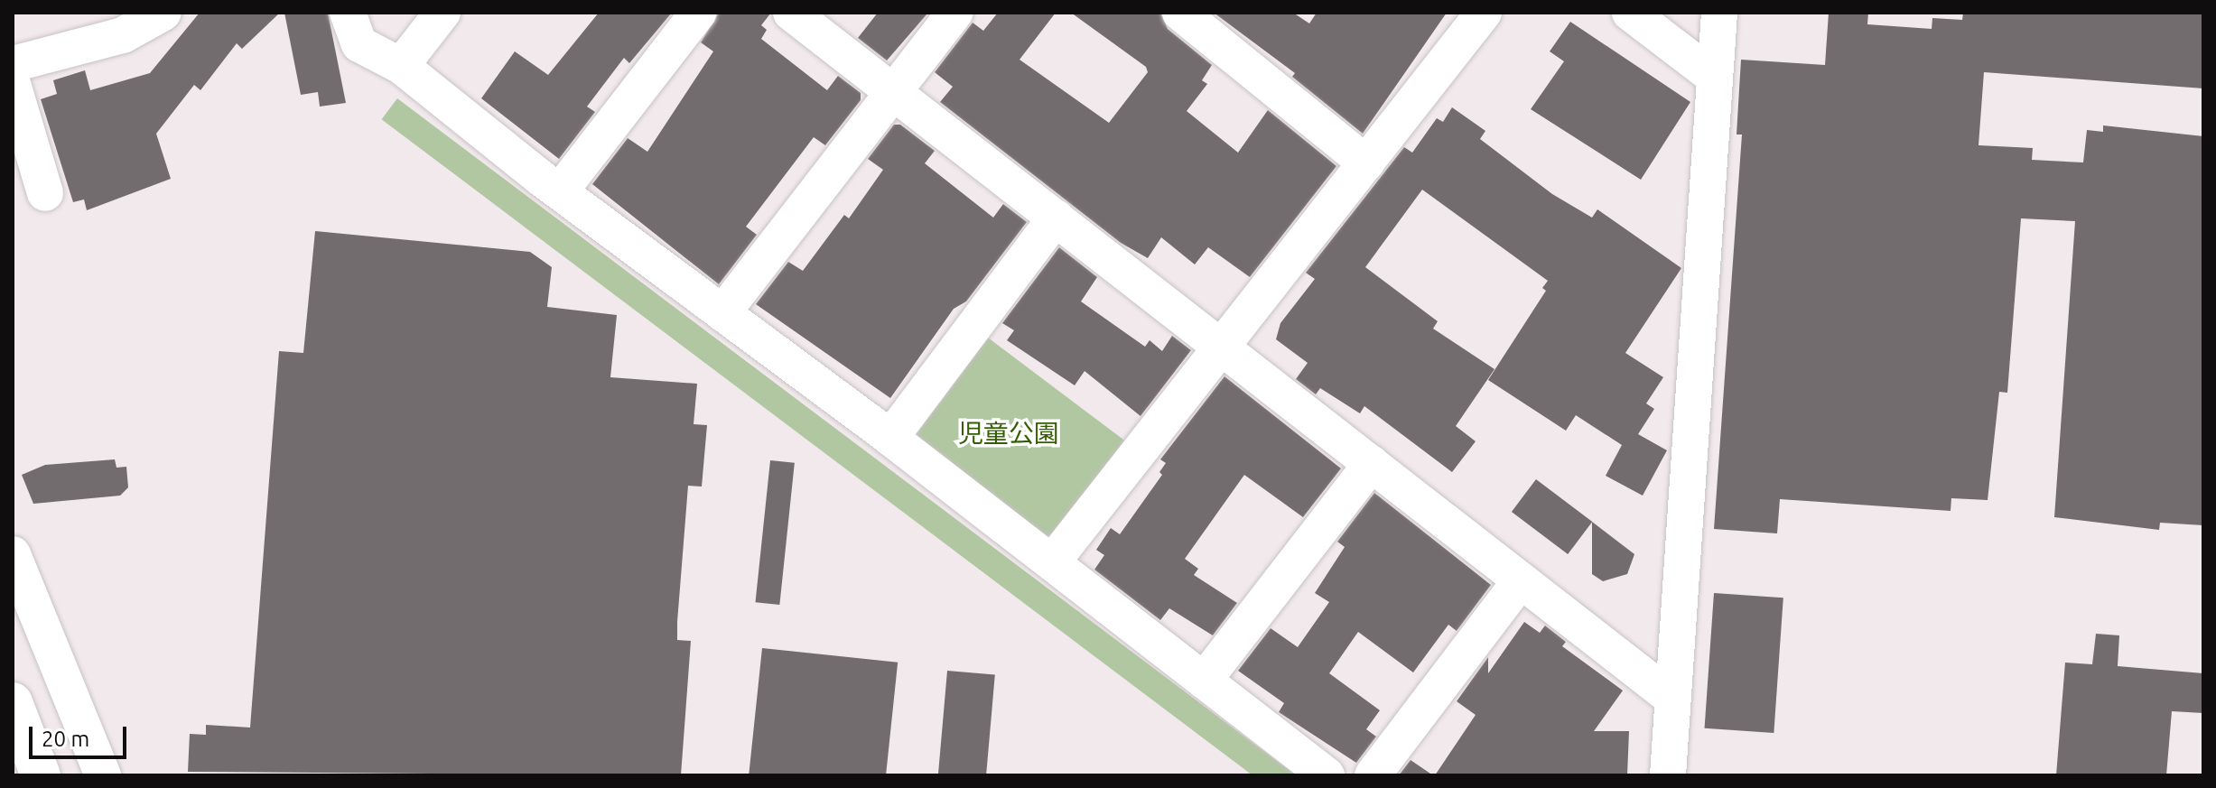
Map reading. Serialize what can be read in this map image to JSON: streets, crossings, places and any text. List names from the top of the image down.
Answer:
{
  "parks": ["児童公園"],
  "scale_bar": "20 m"
}
